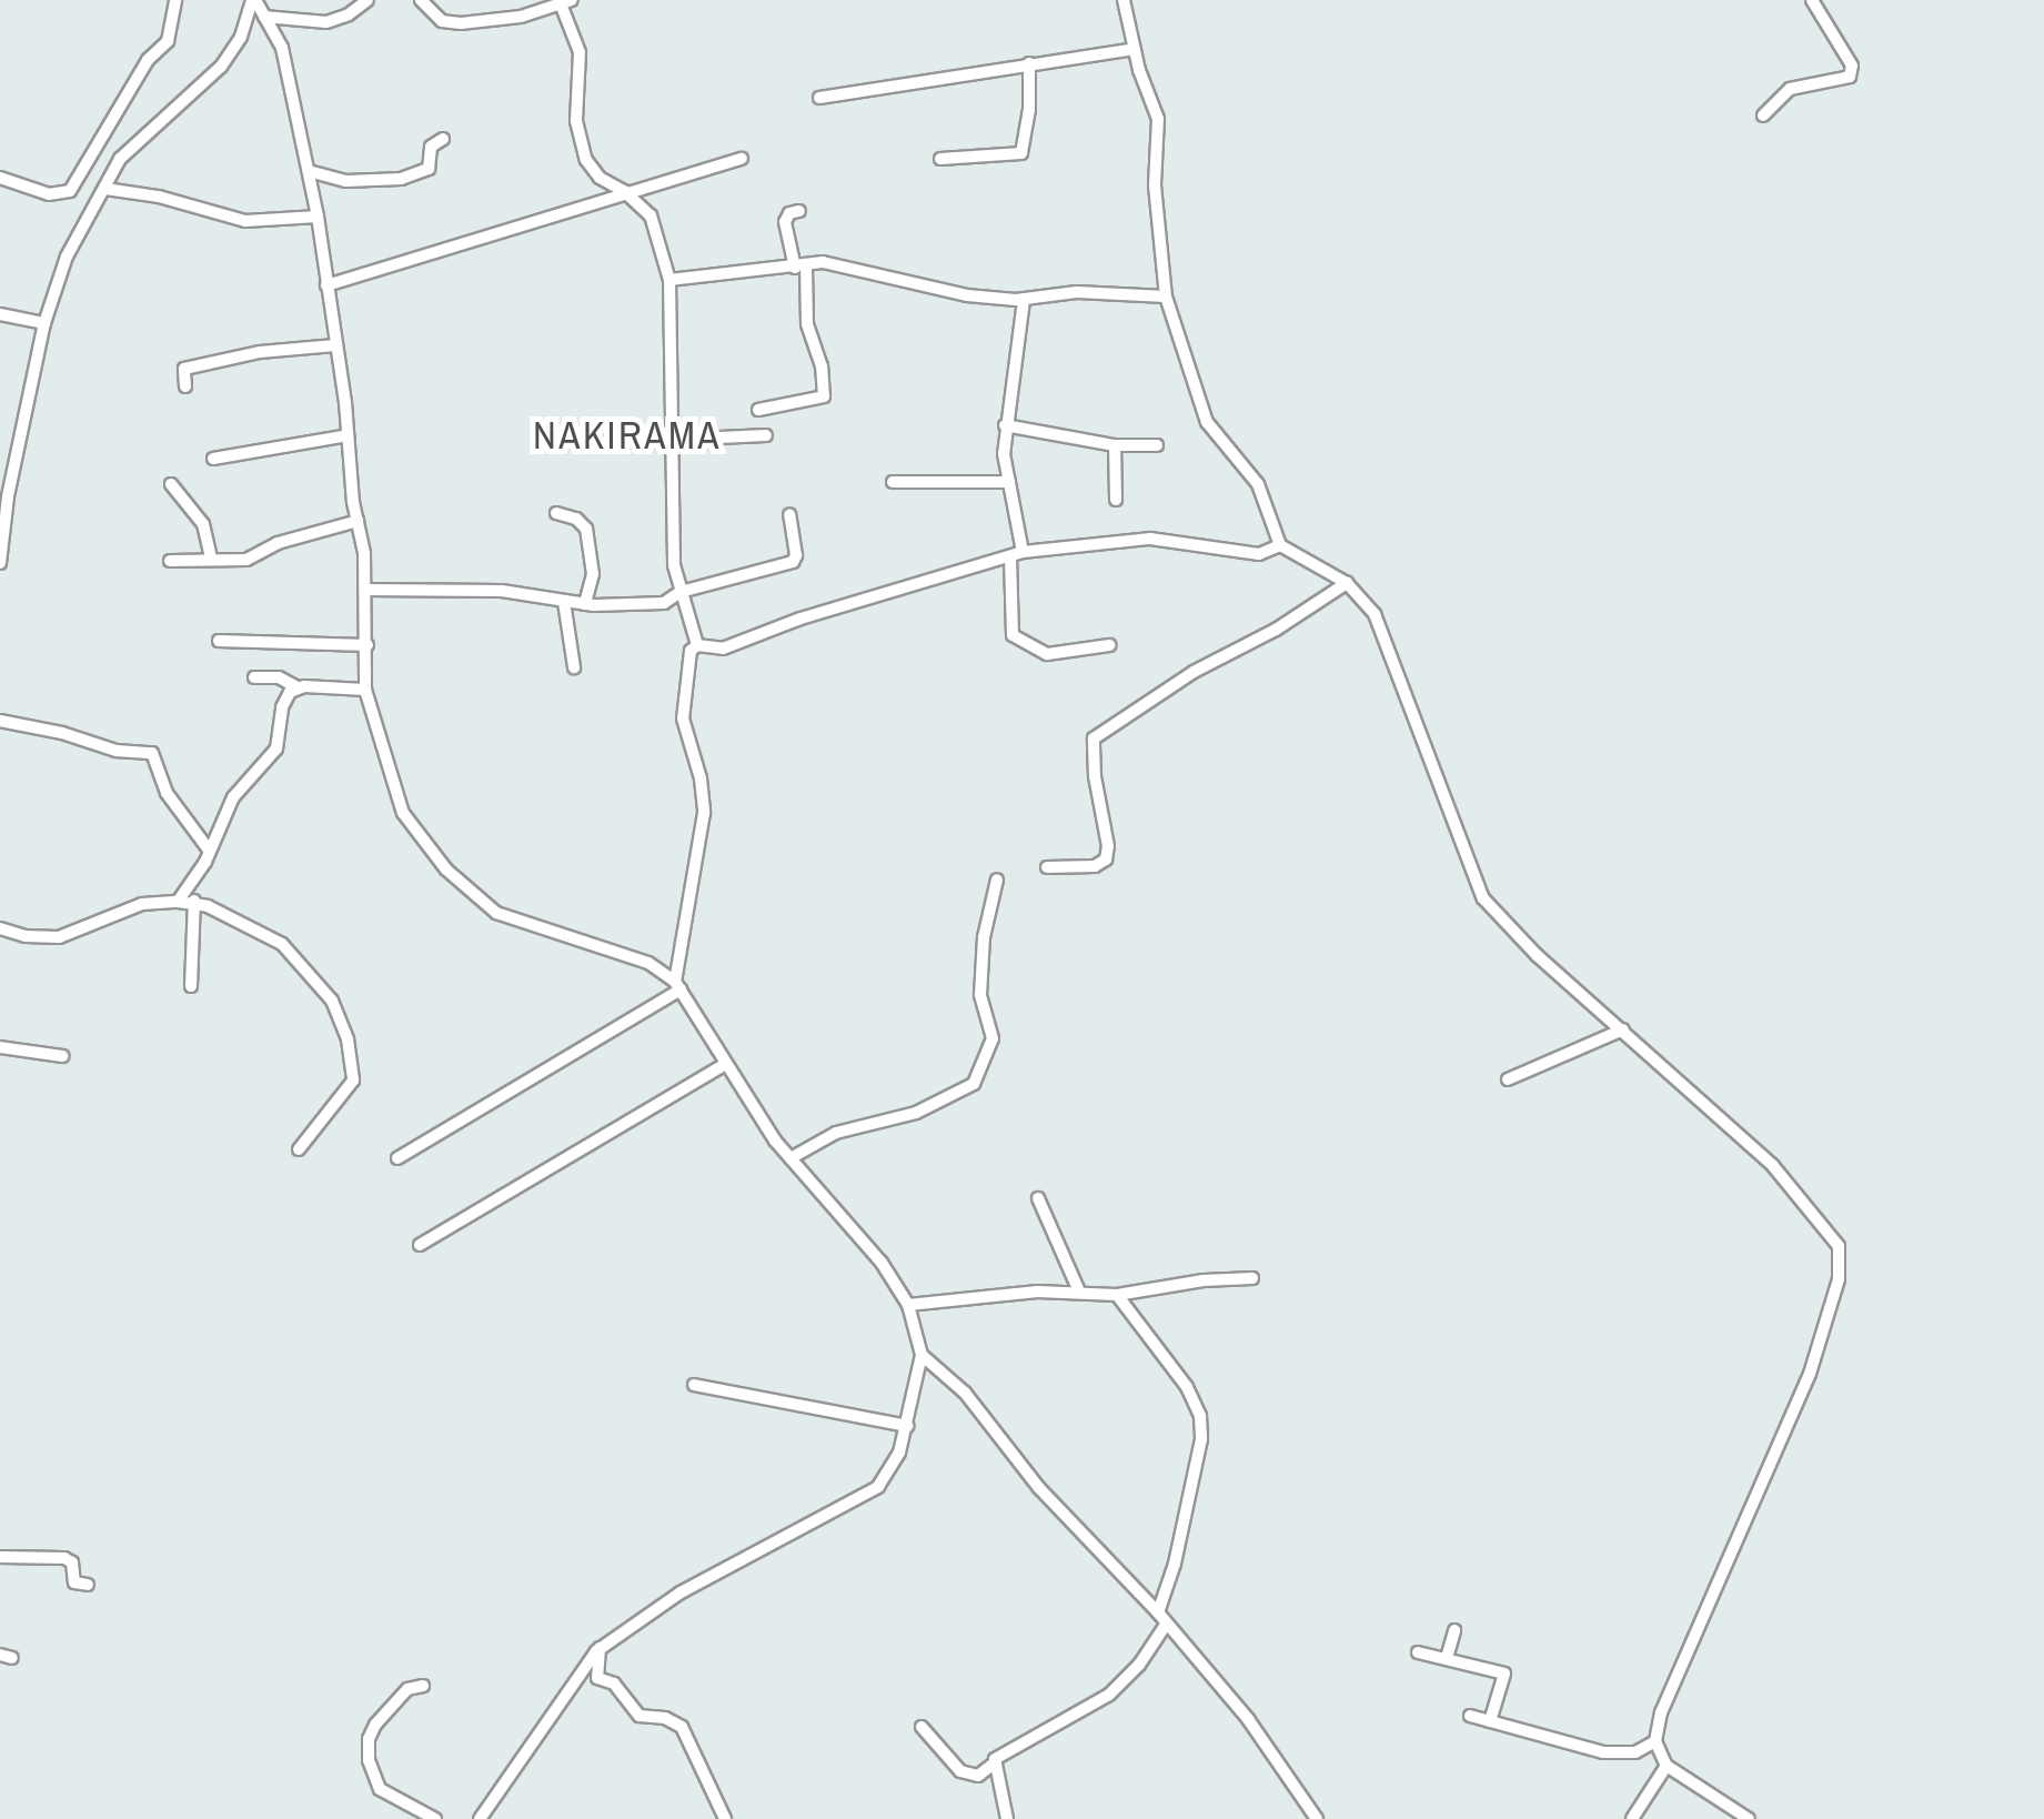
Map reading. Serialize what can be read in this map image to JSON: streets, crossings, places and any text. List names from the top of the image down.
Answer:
{
  "districts": ["NAKIRAMA"]
}
